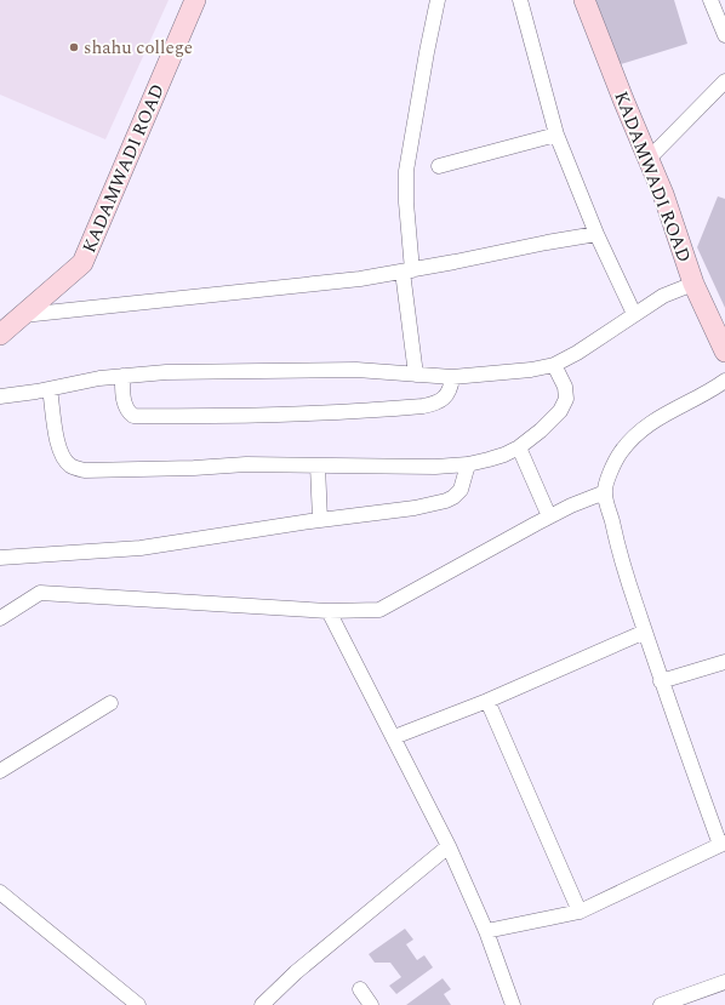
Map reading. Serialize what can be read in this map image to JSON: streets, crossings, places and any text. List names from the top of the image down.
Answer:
{
  "streets": {
    "street": ["KADAMWADI ROAD"]
  },
  "places": ["shahu college"]
}
